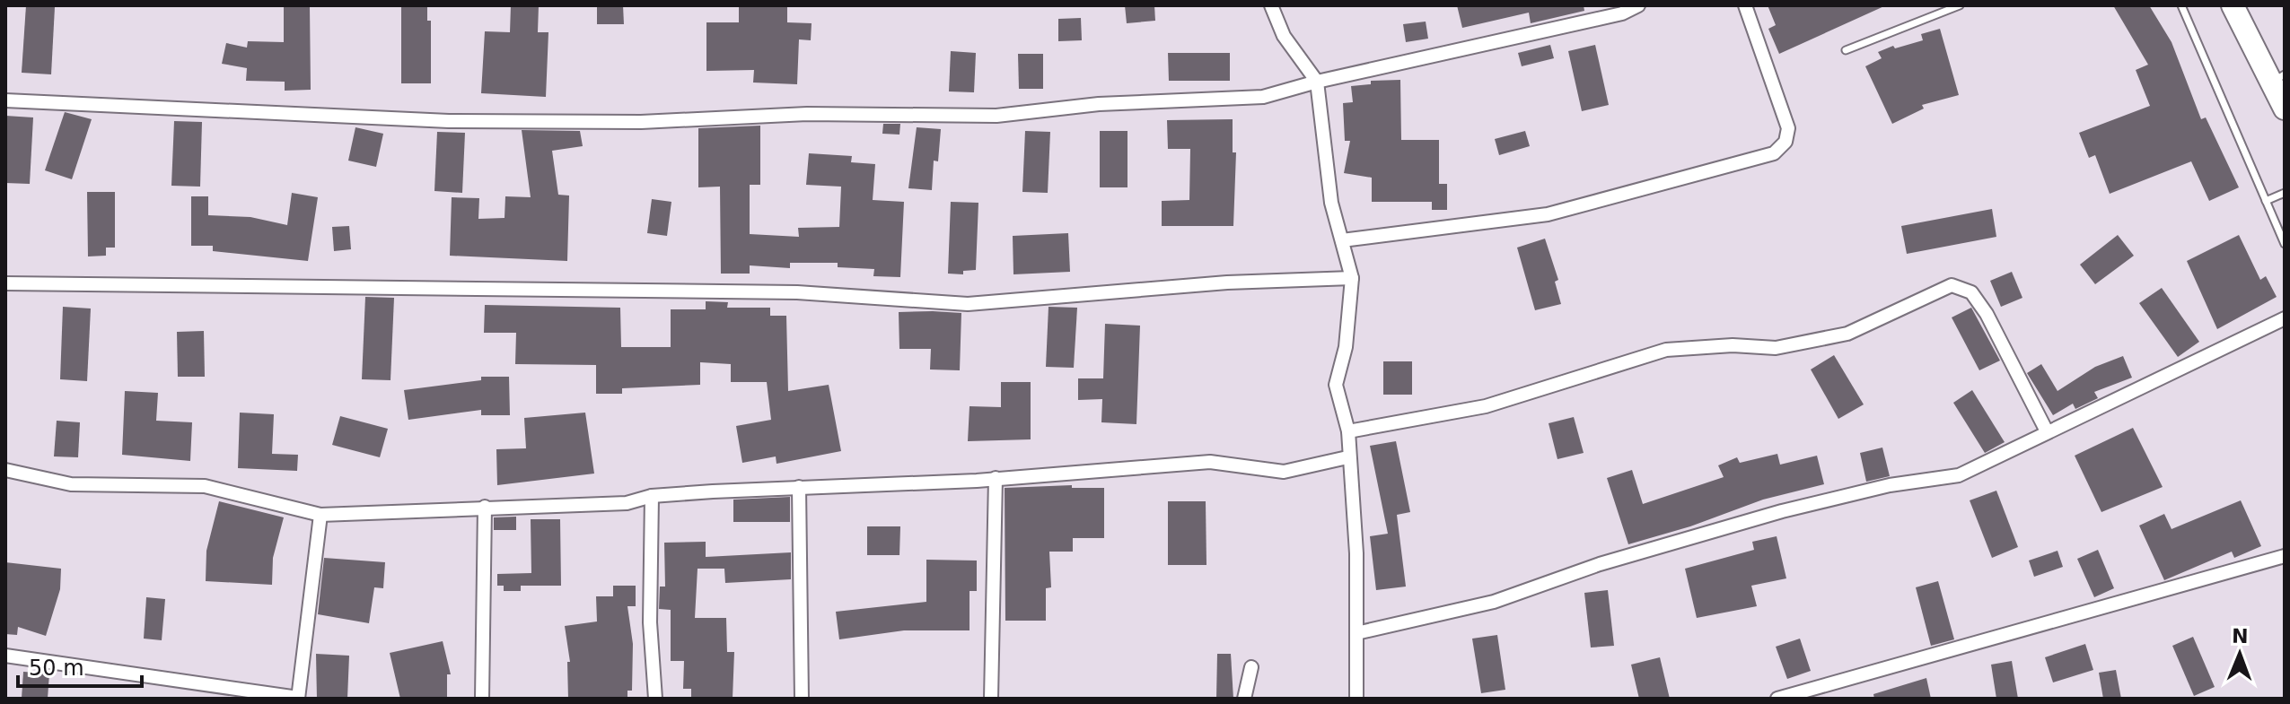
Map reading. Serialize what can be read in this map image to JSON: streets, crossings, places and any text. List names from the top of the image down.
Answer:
{
  "scale_bar": "50 m",
  "north": "top"
}
